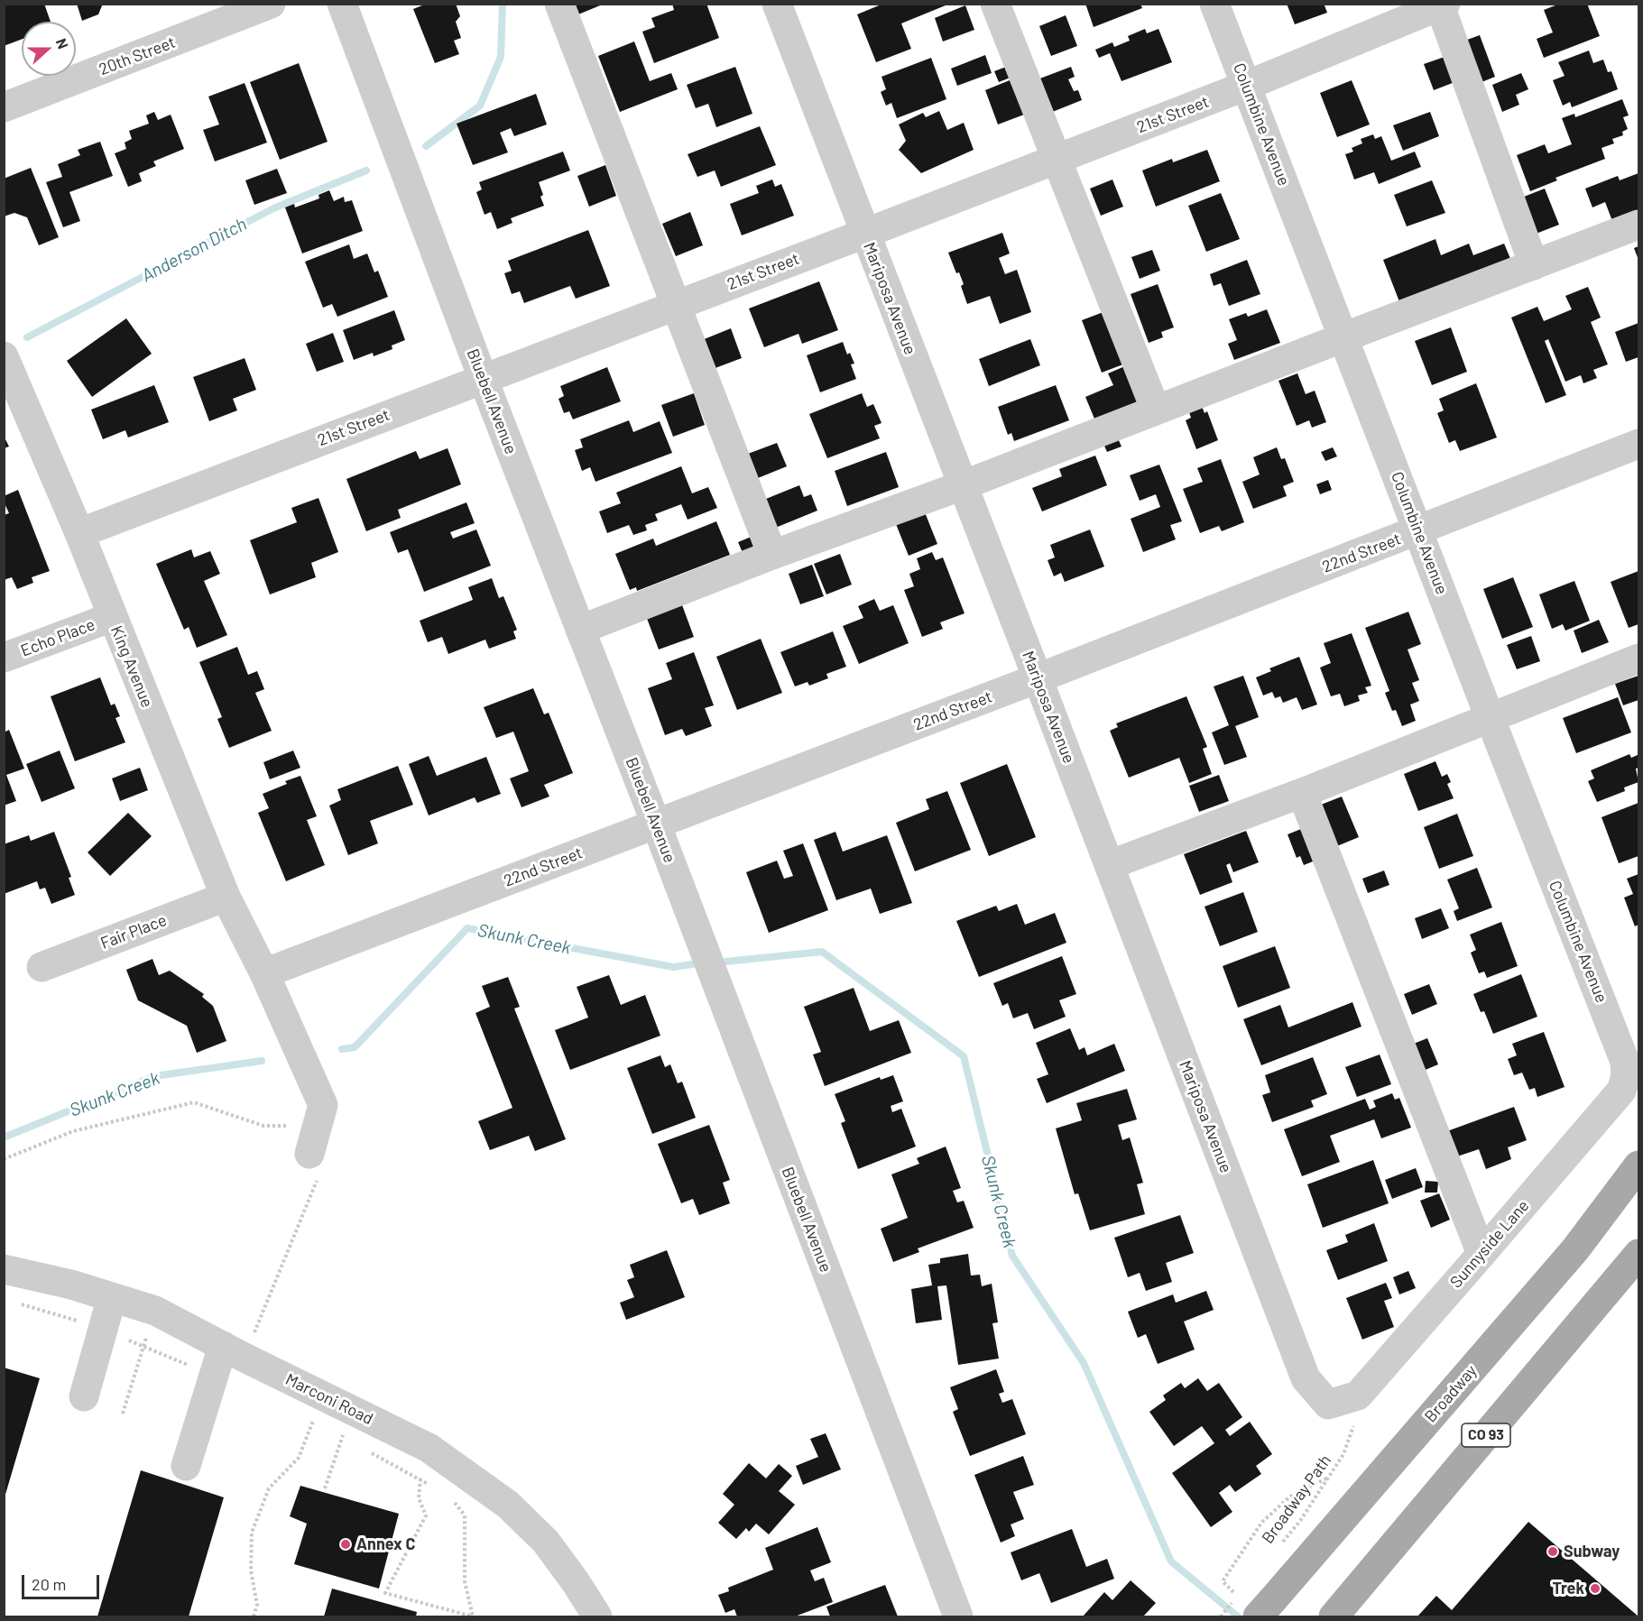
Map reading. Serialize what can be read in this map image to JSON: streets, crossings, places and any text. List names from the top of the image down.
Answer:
{
  "streets": {
    "main road": ["Broadway", "CO 93"],
    "street": [
      "20th Street",
      "21st Street",
      "Columbine Avenue",
      "Mariposa Avenue",
      "Bluebell Avenue",
      "22nd Street",
      "Echo Place",
      "King Avenue",
      "Fair Place",
      "Sunnyside Lane",
      "Marconi Road"
    ],
    "path": ["Broadway Path"]
  },
  "crossings": [
    ["21st Street", "Columbine Avenue"],
    ["21st Street", "Mariposa Avenue"],
    ["21st Street", "Bluebell Avenue"],
    ["21st Street", "King Avenue"],
    ["Columbine Avenue", "22nd Street"],
    ["Columbine Avenue", "Sunnyside Lane"],
    ["Mariposa Avenue", "22nd Street"],
    ["Mariposa Avenue", "Sunnyside Lane"],
    ["Bluebell Avenue", "22nd Street"],
    ["22nd Street", "King Avenue"],
    ["Echo Place", "King Avenue"],
    ["King Avenue", "Fair Place"]
  ],
  "water": ["Anderson Ditch", "Skunk Creek"],
  "places": ["Annex C", "Subway", "Trek"],
  "scale_bar": "20 m",
  "north": "right"
}
